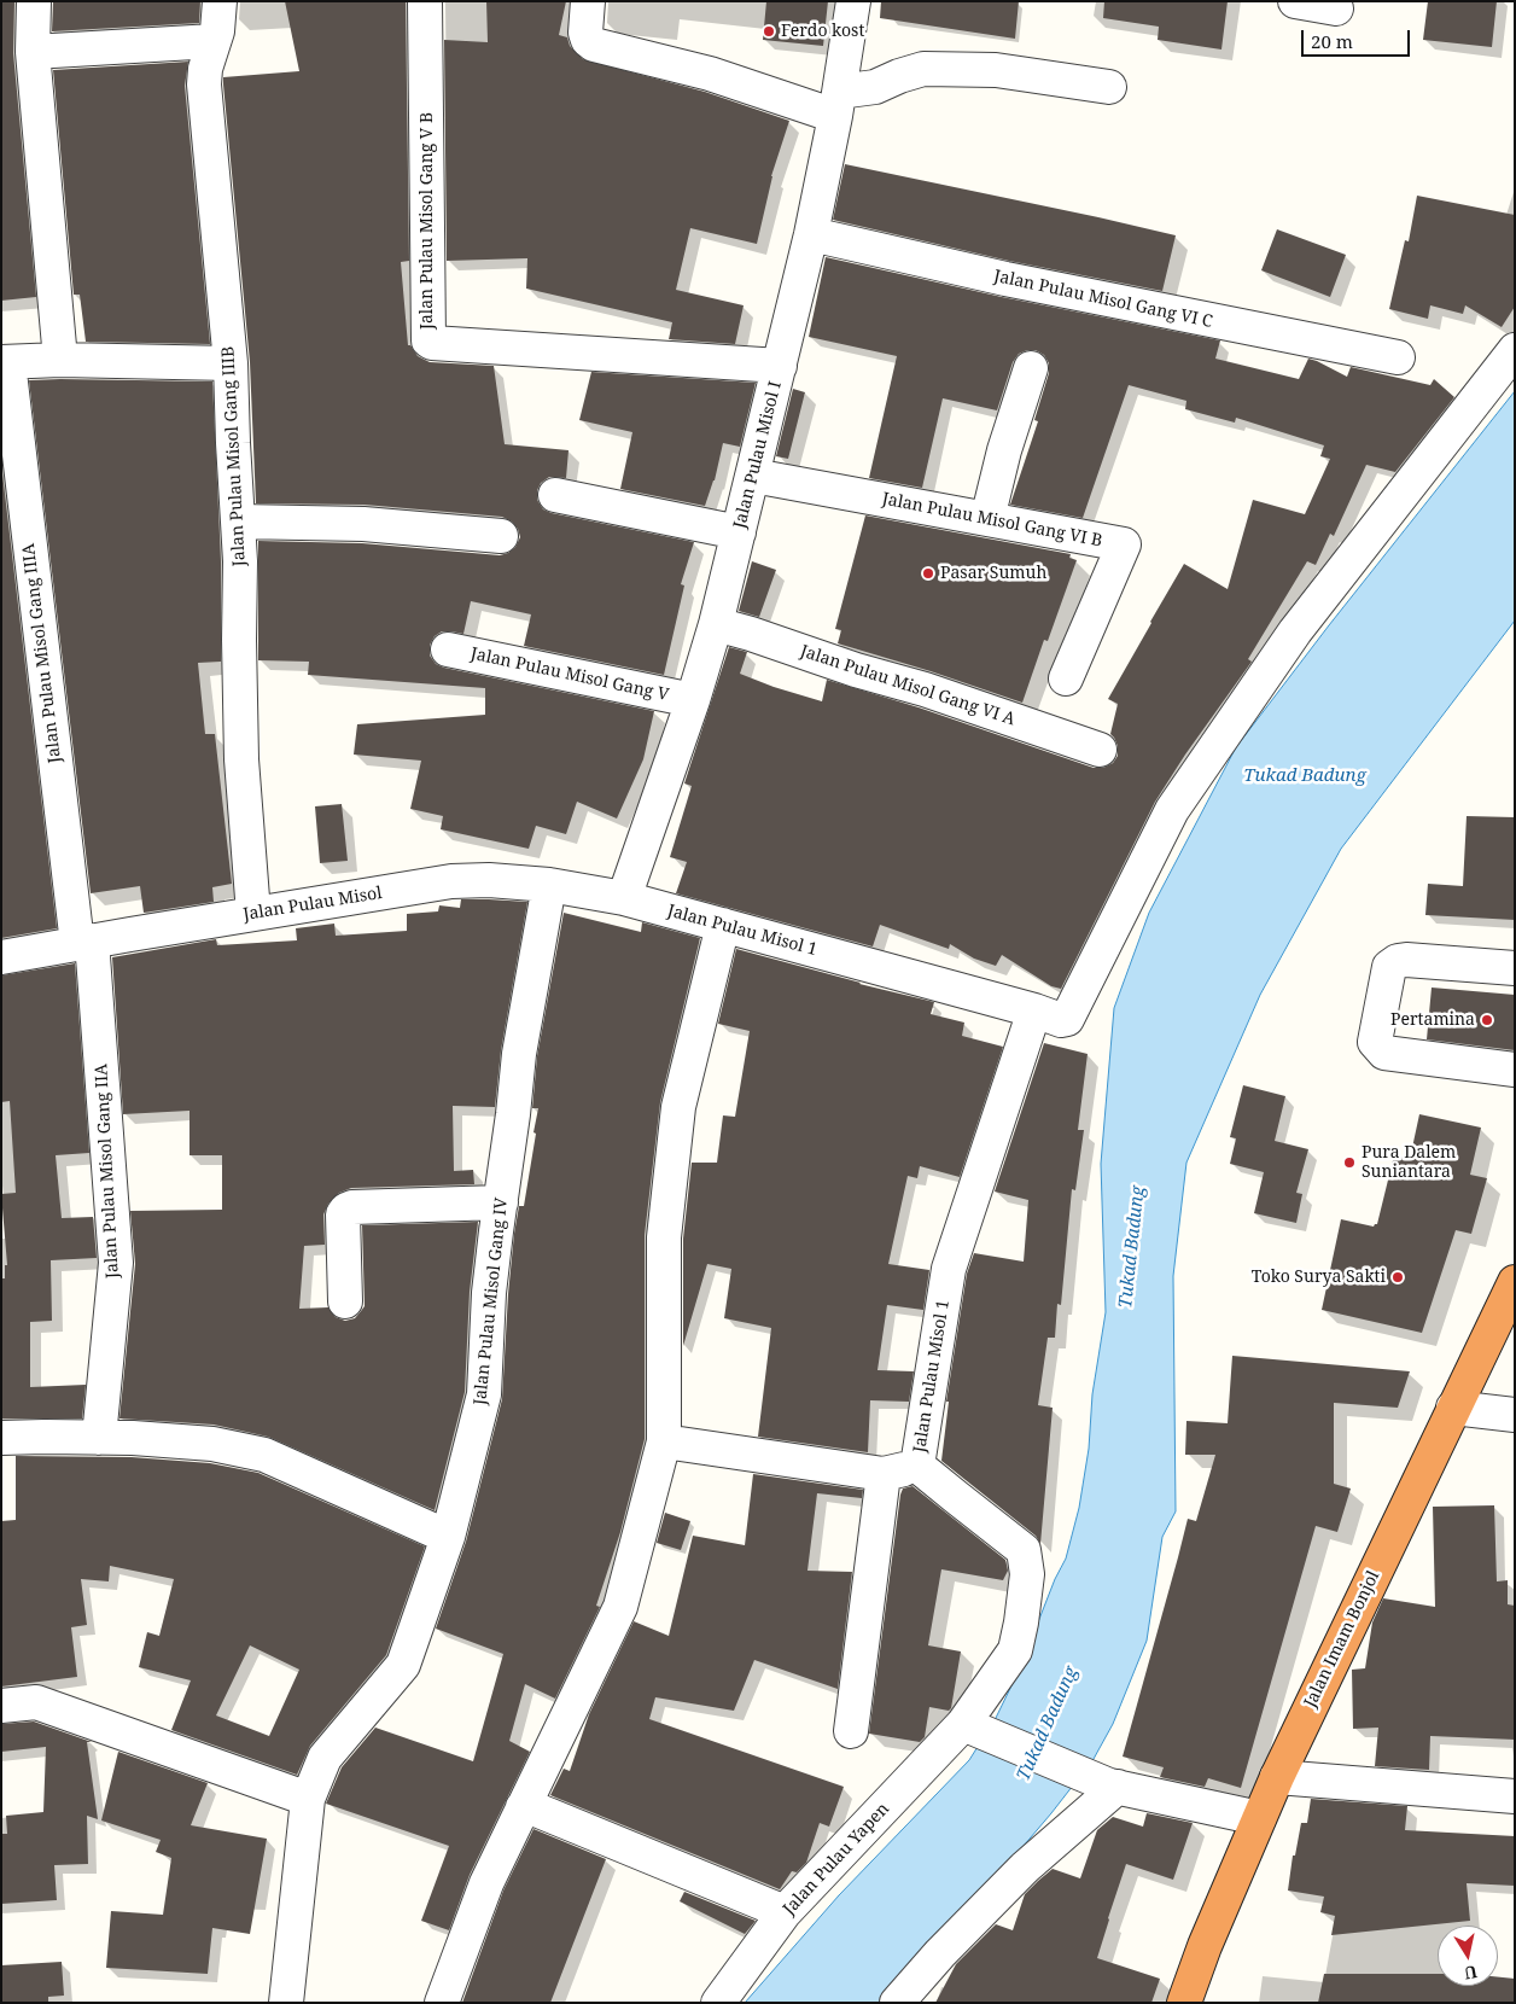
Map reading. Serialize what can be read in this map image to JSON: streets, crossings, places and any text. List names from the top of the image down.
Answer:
{
  "streets": {
    "highway": ["Jalan Imam Bonjol"],
    "street": [
      "Jalan Pulau Misol Gang V B",
      "Jalan Pulau Misol Gang VI C",
      "Jalan Pulau Misol I",
      "Jalan Pulau Misol Gang IIIB",
      "Jalan Pulau Misol Gang VI B",
      "Jalan Pulau Misol Gang IIIA",
      "Jalan Pulau Misol Gang V",
      "Jalan Pulau Misol Gang VI A",
      "Jalan Pulau Misol",
      "Jalan Pulau Misol 1",
      "Jalan Pulau Misol Gang IIA",
      "Jalan Pulau Misol Gang IV",
      "Jalan Pulau Yapen"
    ]
  },
  "crossings": [
    ["Jalan Pulau Misol Gang V B", "Jalan Pulau Misol I"],
    ["Jalan Pulau Misol Gang VI C", "Jalan Pulau Misol I"],
    ["Jalan Pulau Misol I", "Jalan Pulau Misol Gang VI B"],
    ["Jalan Pulau Misol I", "Jalan Pulau Misol Gang V"],
    ["Jalan Pulau Misol I", "Jalan Pulau Misol Gang VI A"],
    ["Jalan Pulau Misol I", "Jalan Pulau Misol"],
    ["Jalan Pulau Misol I", "Jalan Pulau Misol 1"],
    ["Jalan Pulau Misol Gang IIIB", "Jalan Pulau Misol"],
    ["Jalan Pulau Misol Gang IIIA", "Jalan Pulau Misol"],
    ["Jalan Pulau Misol Gang IIIA", "Jalan Pulau Misol Gang IIA"],
    ["Jalan Pulau Misol", "Jalan Pulau Misol 1"],
    ["Jalan Pulau Misol", "Jalan Pulau Misol Gang IIA"],
    ["Jalan Pulau Misol", "Jalan Pulau Misol Gang IV"],
    ["Jalan Pulau Misol 1", "Jalan Pulau Yapen"]
  ],
  "water": ["Tukad Badung"],
  "places": [
    "Ferdo kost",
    "Pasar Sumuh",
    "Pertamina",
    "Pura Dalem Suniantara",
    "Toko Surya Sakti"
  ],
  "scale_bar": "20 m",
  "north": "bottom"
}
